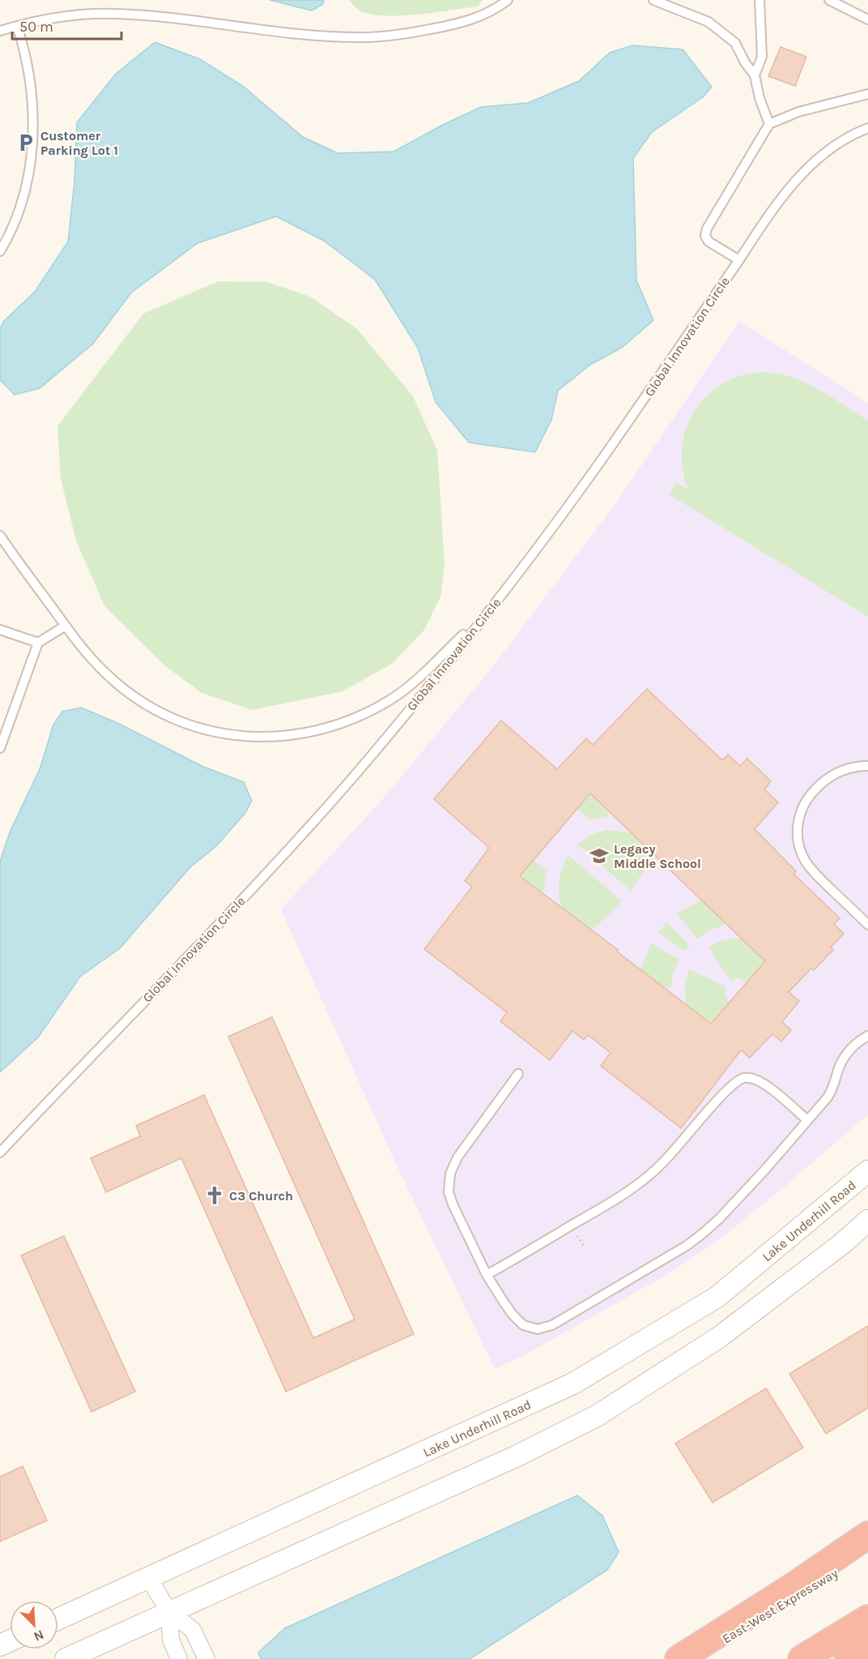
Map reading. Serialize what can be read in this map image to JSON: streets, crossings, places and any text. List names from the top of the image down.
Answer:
{
  "streets": {
    "highway": ["East-West Expressway"],
    "street": ["Lake Underhill Road"],
    "lane": ["Global Innovation Circle"]
  },
  "places": {
    "parking": ["Customer Parking Lot 1"],
    "school or university": ["Legacy Middle School"],
    "church": ["C3 Church"]
  },
  "scale_bar": "50 m",
  "north": "bottom right"
}
